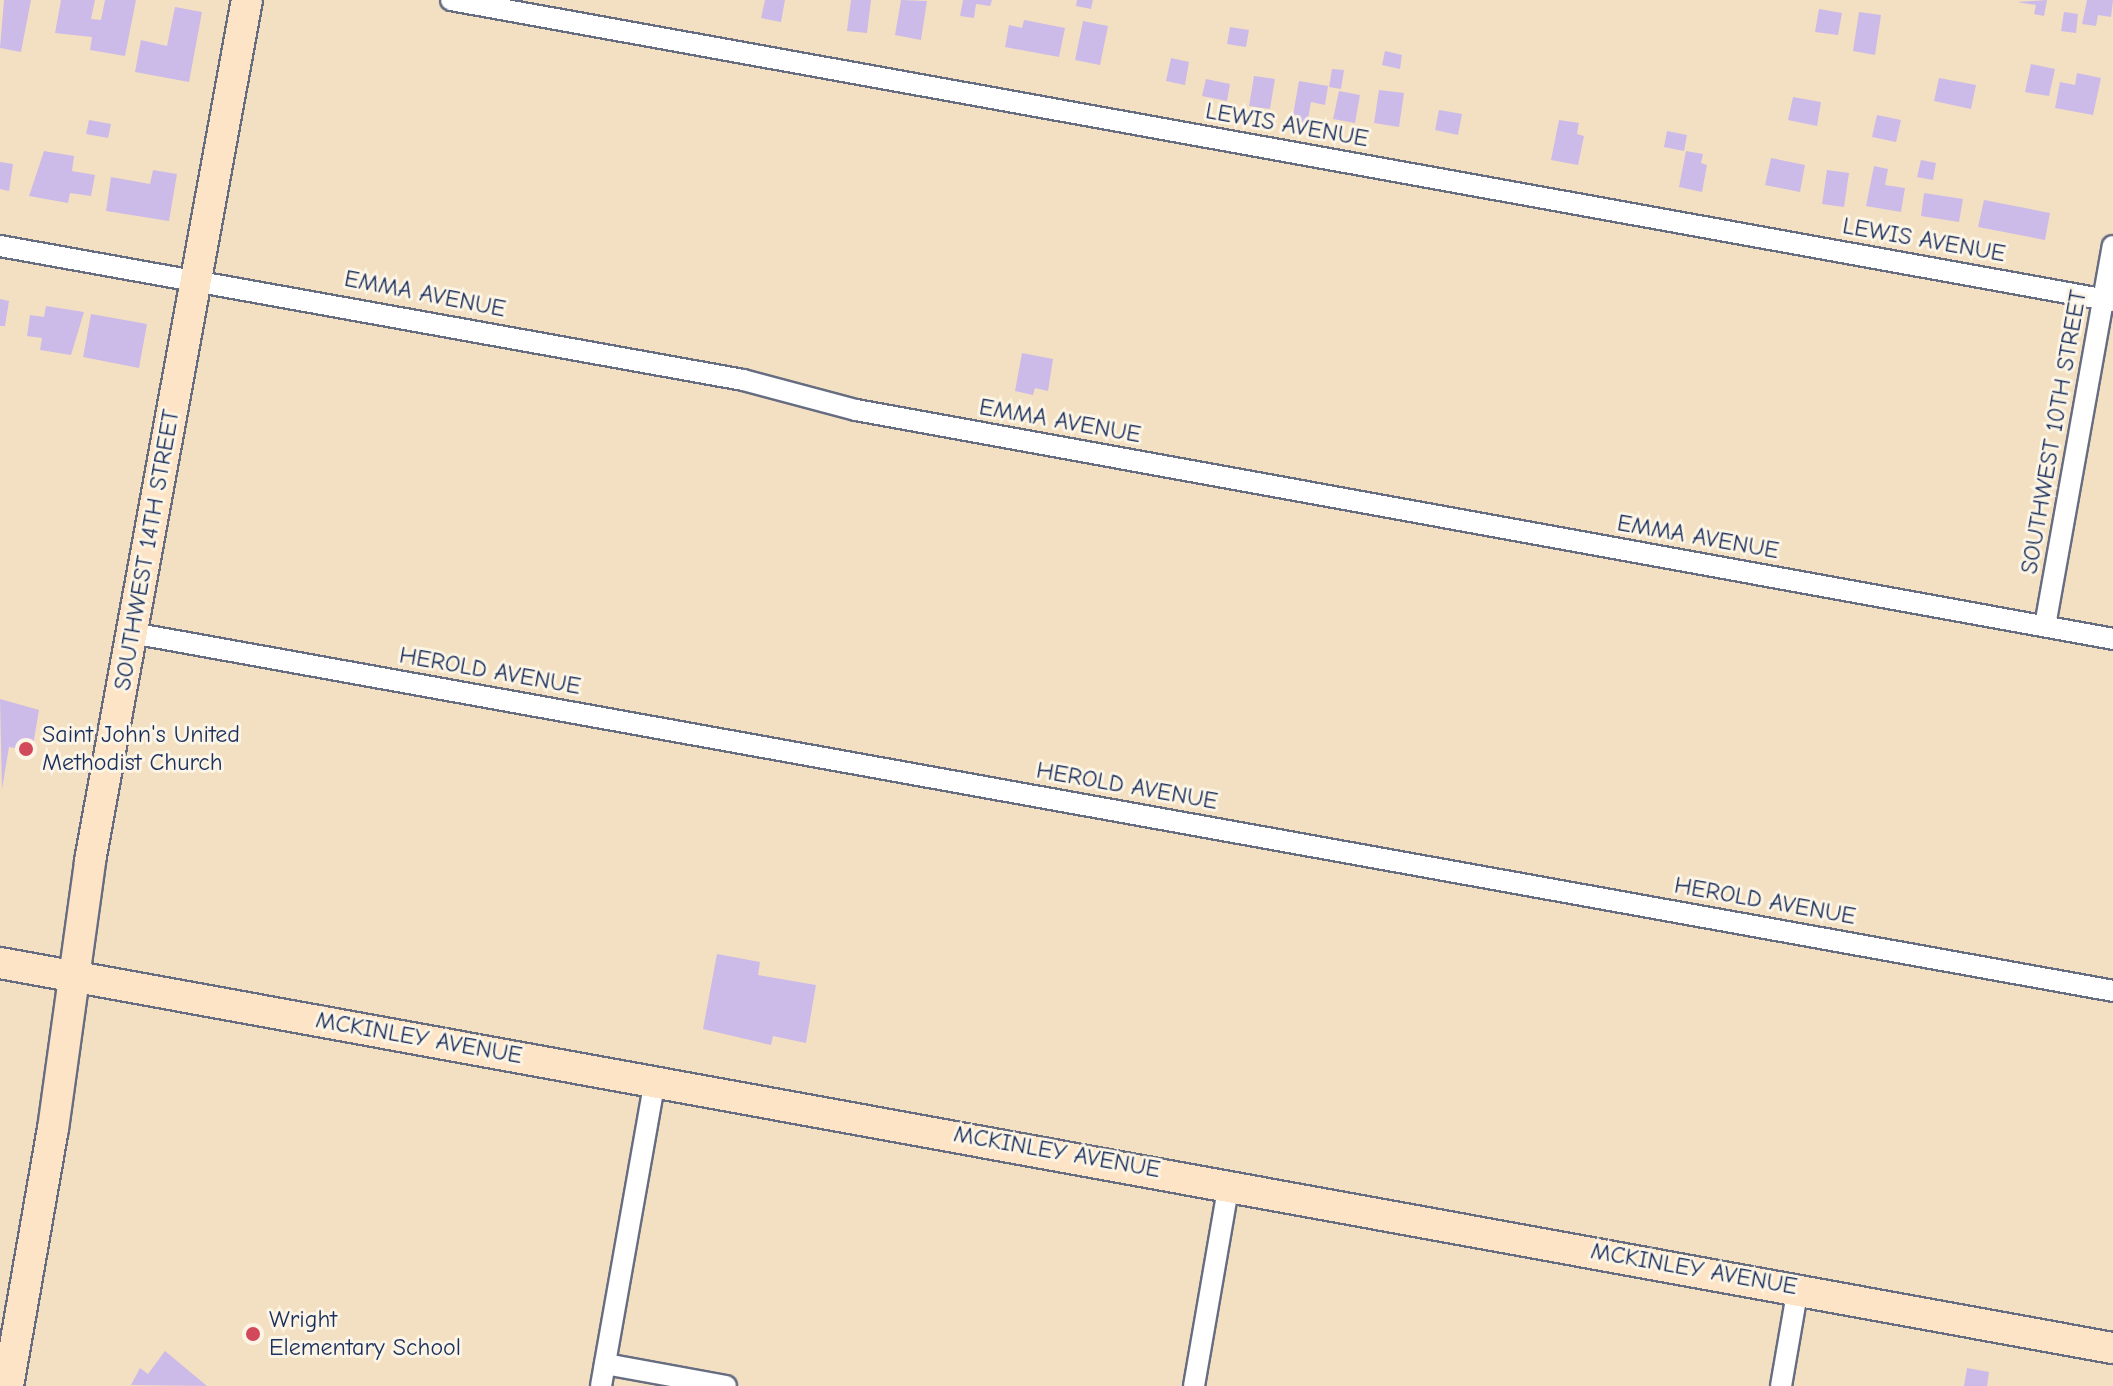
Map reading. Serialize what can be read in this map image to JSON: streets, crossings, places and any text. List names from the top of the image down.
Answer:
{
  "streets": {
    "main road": ["SOUTHWEST 14TH STREET", "MCKINLEY AVENUE"],
    "street": [
      "LEWIS AVENUE",
      "EMMA AVENUE",
      "SOUTHWEST 10TH STREET",
      "HEROLD AVENUE"
    ]
  },
  "crossings": [
    ["LEWIS AVENUE", "SOUTHWEST 10TH STREET"],
    ["EMMA AVENUE", "SOUTHWEST 10TH STREET"],
    ["EMMA AVENUE", "SOUTHWEST 14TH STREET"],
    ["SOUTHWEST 14TH STREET", "HEROLD AVENUE"],
    ["SOUTHWEST 14TH STREET", "MCKINLEY AVENUE"]
  ],
  "places": ["Saint John's United Methodist Church", "Wright Elementary School"]
}
